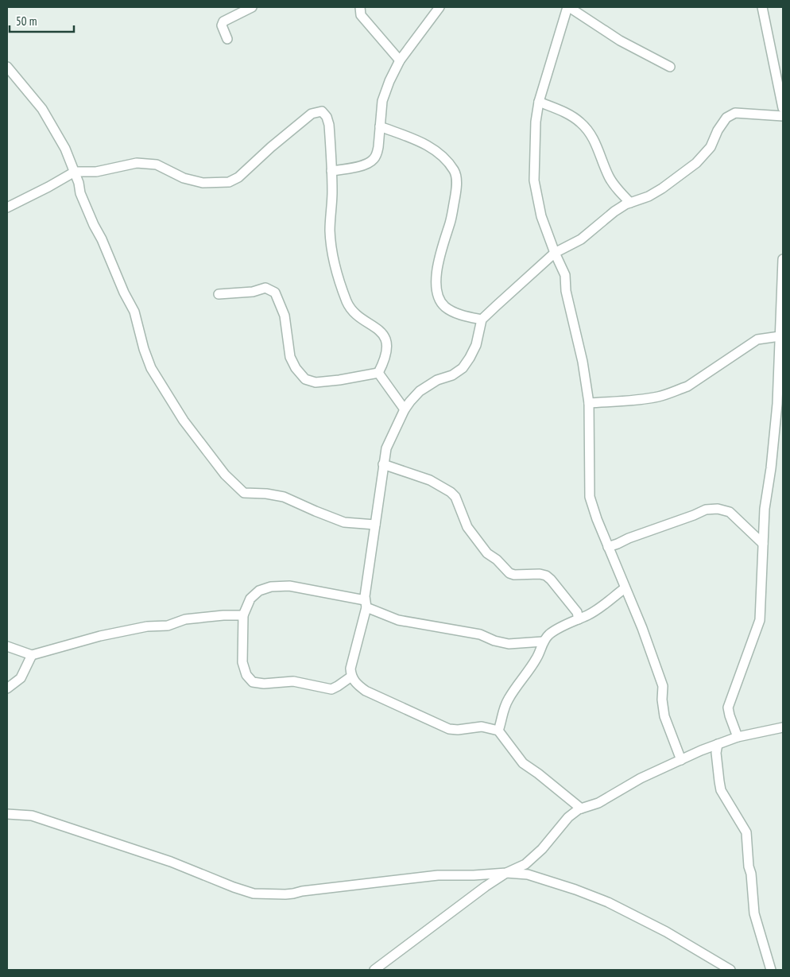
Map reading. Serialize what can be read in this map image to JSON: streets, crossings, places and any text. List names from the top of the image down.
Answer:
{
  "scale_bar": "50 m"
}
